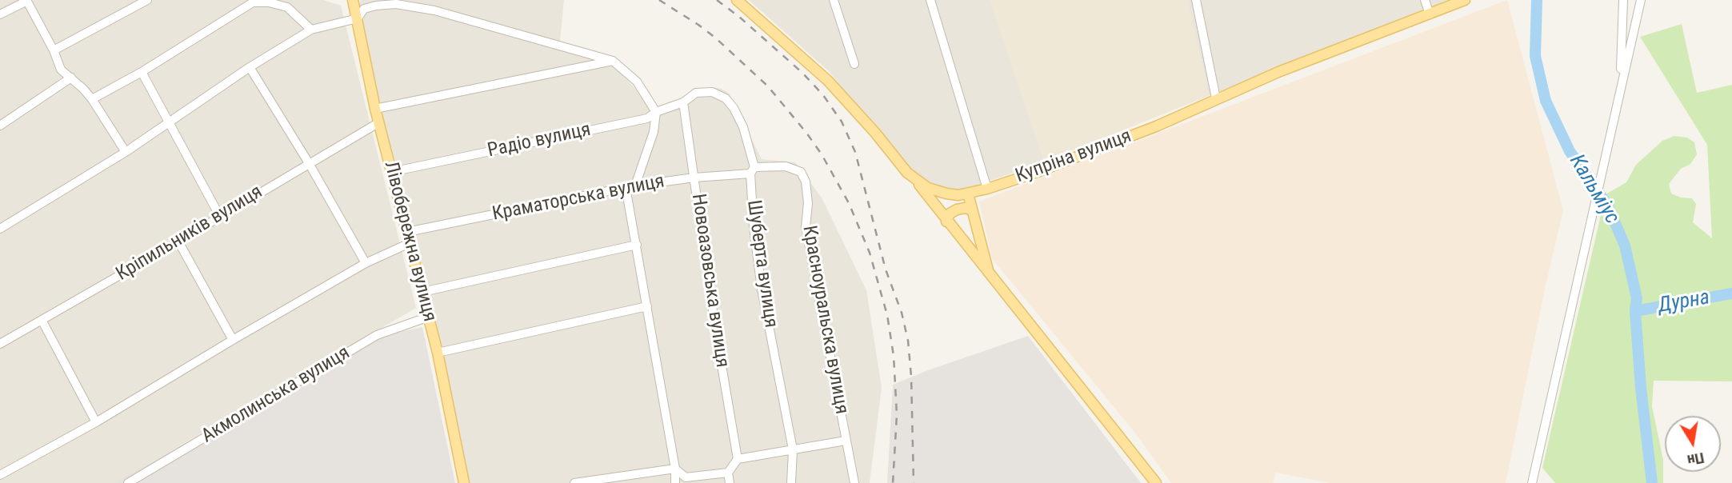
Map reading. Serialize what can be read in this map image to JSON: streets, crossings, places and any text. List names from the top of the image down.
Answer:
{
  "streets": {
    "main road": ["Купріна вулиця", "Лівобережна вулиця"],
    "street": [
      "Радіо вулиця",
      "Краматорська вулиця",
      "Кріпильників вулиця",
      "Шуберта вулиця",
      "Новоазовська вулиця",
      "Красноуральска вулиця",
      "Акмолинська вулиця"
    ]
  },
  "crossings": [
    ["Радіо вулиця", "Лівобережна вулиця"],
    ["Радіо вулиця", "Шуберта вулиця"],
    ["Радіо вулиця", "Новоазовська вулиця"],
    ["Краматорська вулиця", "Лівобережна вулиця"],
    ["Краматорська вулиця", "Шуберта вулиця"],
    ["Краматорська вулиця", "Новоазовська вулиця"],
    ["Краматорська вулиця", "Красноуральска вулиця"],
    ["Кріпильників вулиця", "Лівобережна вулиця"],
    ["Лівобережна вулиця", "Акмолинська вулиця"],
    ["Шуберта вулиця", "Новоазовська вулиця"],
    ["Шуберта вулиця", "Красноуральска вулиця"]
  ],
  "water": ["Кальміус", "Дурна"],
  "north": "bottom"
}
